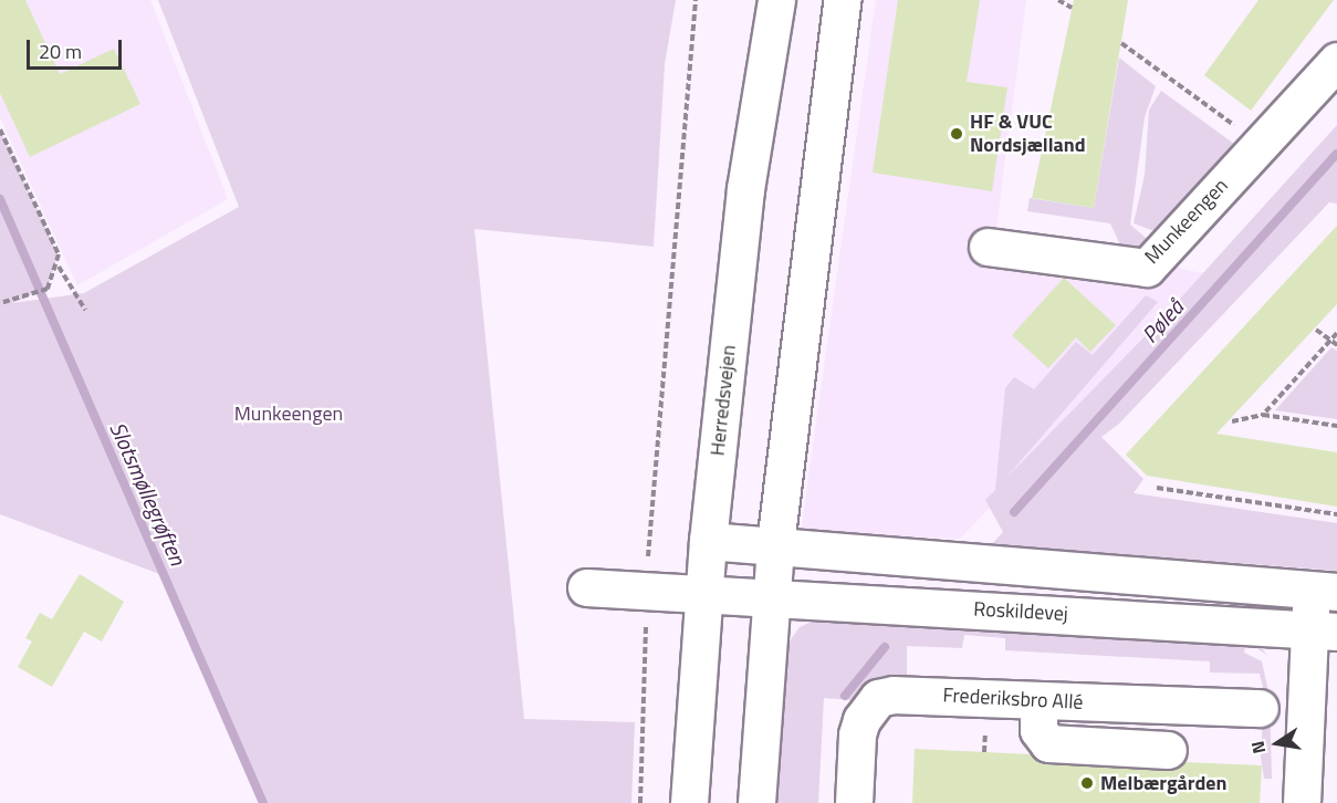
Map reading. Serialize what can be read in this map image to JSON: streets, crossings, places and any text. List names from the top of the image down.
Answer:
{
  "streets": {
    "street": [
      "Munkeengen",
      "Herredsvejen",
      "Roskildevej",
      "Frederiksbro Allé"
    ]
  },
  "crossings": [
    ["Herredsvejen", "Roskildevej"]
  ],
  "water": ["Pøleå", "Slotsmøllegrøften"],
  "parks": ["Munkeengen"],
  "places": ["HF & VUC Nordsjælland", "Melbærgården"],
  "scale_bar": "20 m",
  "north": "left"
}
